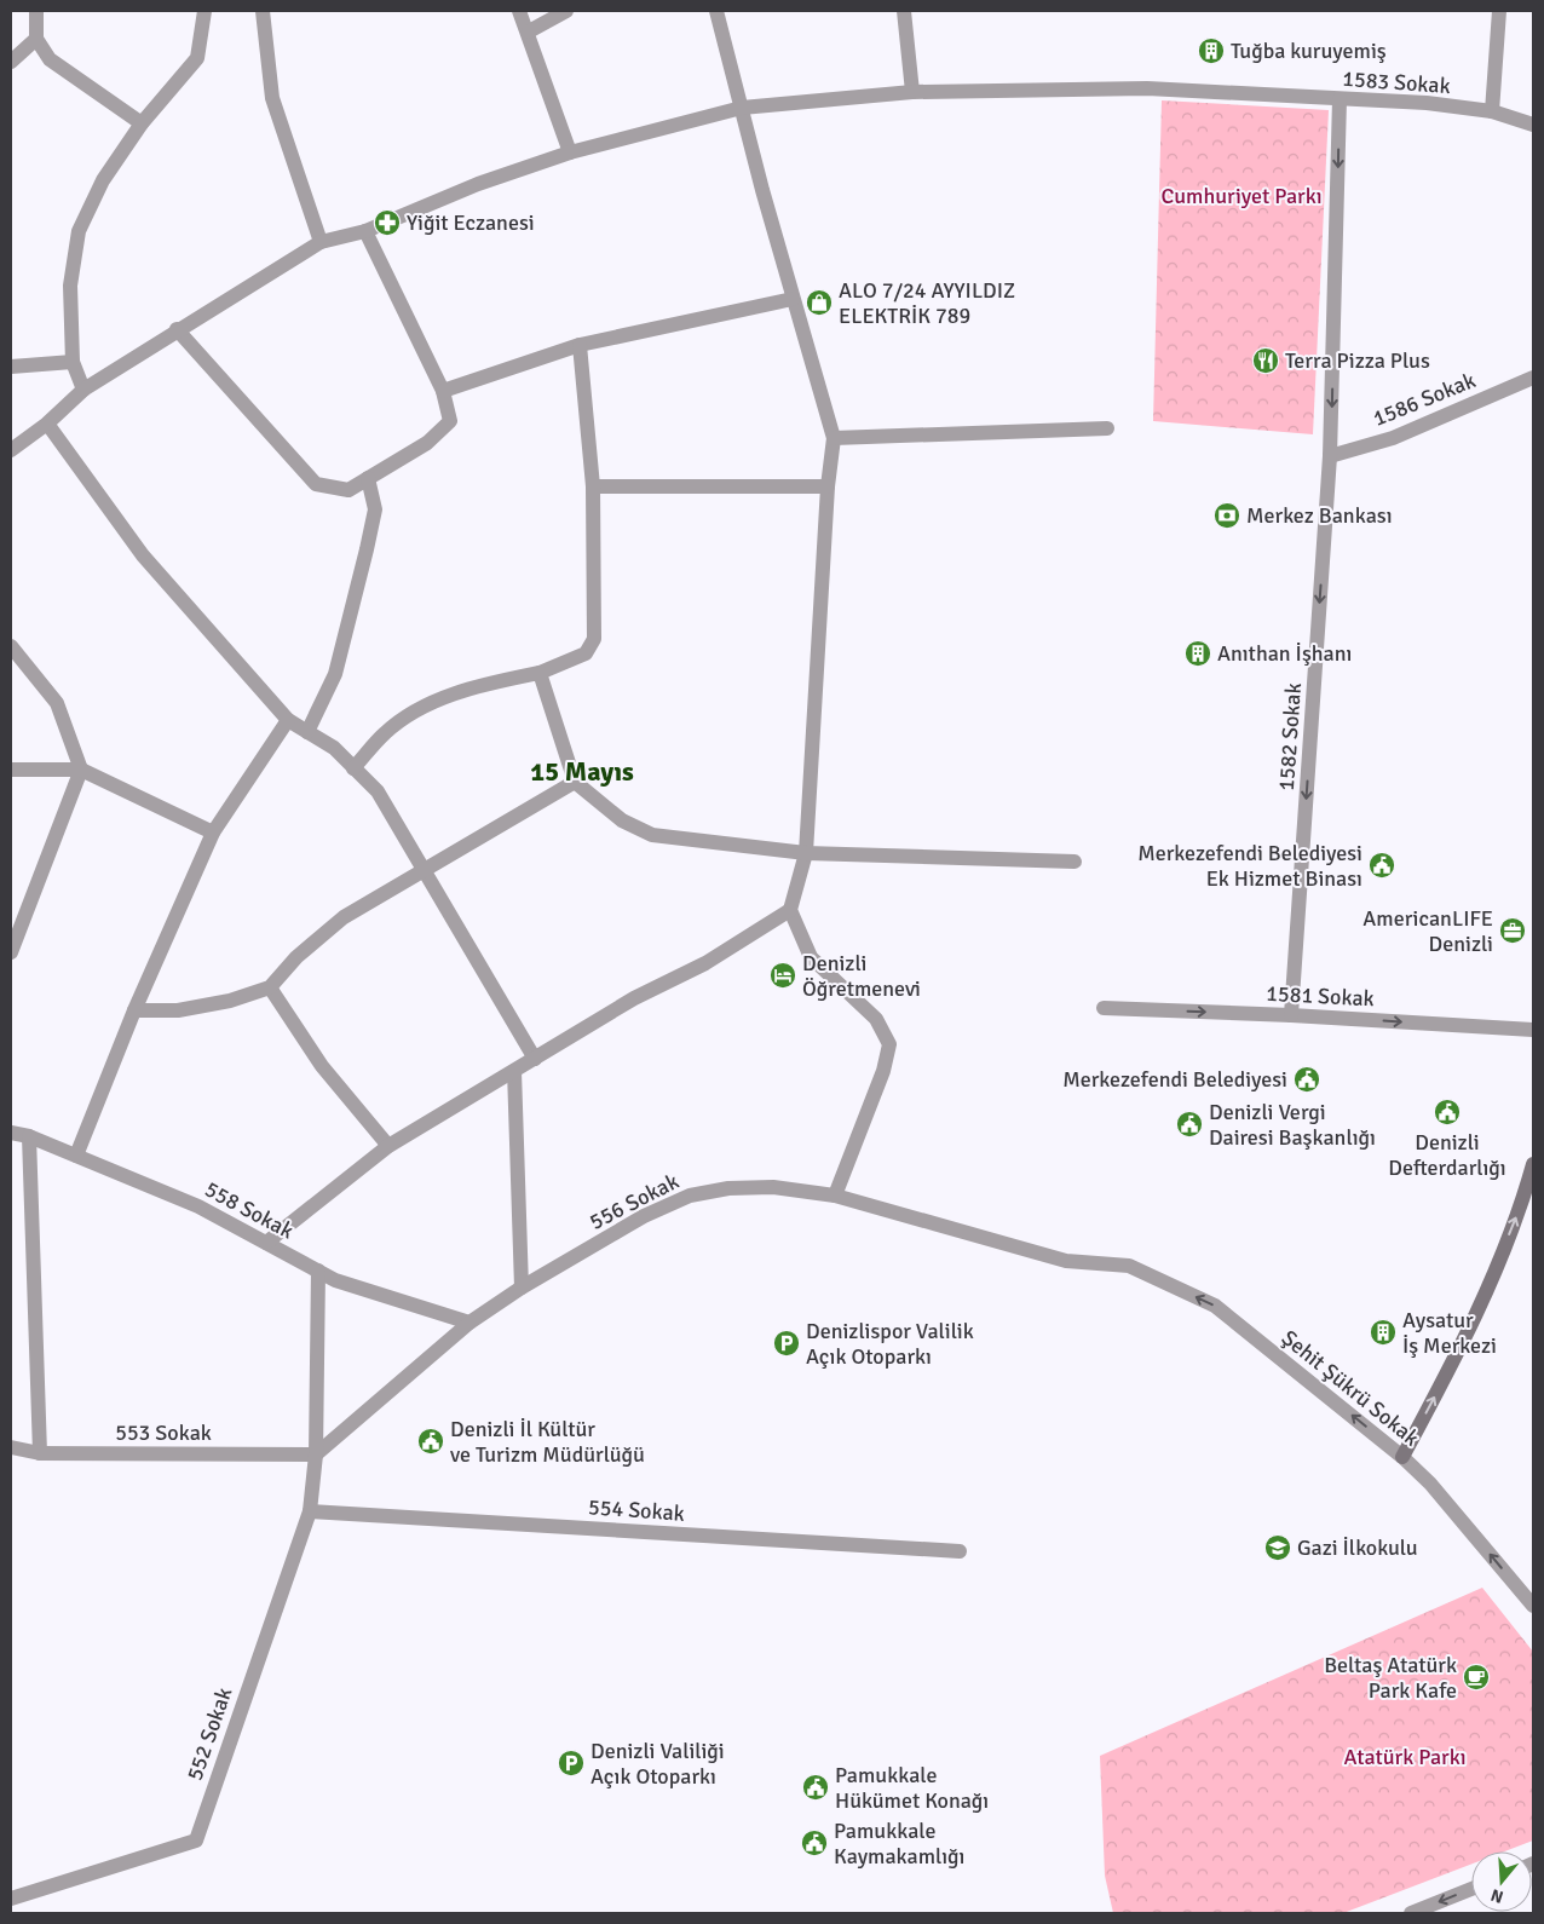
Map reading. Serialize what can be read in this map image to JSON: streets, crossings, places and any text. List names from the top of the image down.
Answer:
{
  "streets": {
    "street": [
      "1583 Sokak",
      "1586 Sokak",
      "1582 Sokak",
      "1581 Sokak",
      "556 Sokak",
      "558 Sokak",
      "Şehit Şükrü Sokak",
      "553 Sokak",
      "554 Sokak",
      "552 Sokak"
    ]
  },
  "crossings": [
    ["1583 Sokak", "1582 Sokak"],
    ["1586 Sokak", "1582 Sokak"],
    ["1582 Sokak", "1581 Sokak"],
    ["556 Sokak", "558 Sokak"],
    ["556 Sokak", "Şehit Şükrü Sokak"],
    ["556 Sokak", "553 Sokak"],
    ["556 Sokak", "552 Sokak"],
    ["558 Sokak", "552 Sokak"],
    ["553 Sokak", "552 Sokak"],
    ["554 Sokak", "552 Sokak"]
  ],
  "one_way": ["1582 Sokak", "1581 Sokak", "Şehit Şükrü Sokak"],
  "districts": ["15 Mayıs"],
  "parks": ["Cumhuriyet Parkı", "Atatürk Parkı"],
  "places": {
    "building": ["Tuğba kuruyemiş", "Anıthan İşhanı", "Aysatur İş Merkezi"],
    "pharmacy": ["Yiğit Eczanesi"],
    "shop": ["ALO 7/24 AYYILDIZ ELEKTRİK 789"],
    "restaurant": ["Terra Pizza Plus"],
    "bank": ["Merkez Bankası"],
    "public building": [
      "Merkezefendi Belediyesi Ek Hizmet Binası",
      "Merkezefendi Belediyesi",
      "Denizli Defterdarlığı",
      "Denizli Vergi Dairesi Başkanlığı",
      "Denizli İl Kültür ve Turizm Müdürlüğü",
      "Pamukkale Hükümet Konağı",
      "Pamukkale Kaymakamlığı"
    ],
    "office": ["AmericanLIFE Denizli"],
    "hotel": ["Denizli Öğretmenevi"],
    "parking": ["Denizlispor Valilik Açık Otoparkı", "Denizli Valiliği Açık Otoparkı"],
    "school or university": ["Gazi İlkokulu"],
    "cafe": ["Beltaş Atatürk Park Kafe"]
  },
  "north": "bottom"
}
